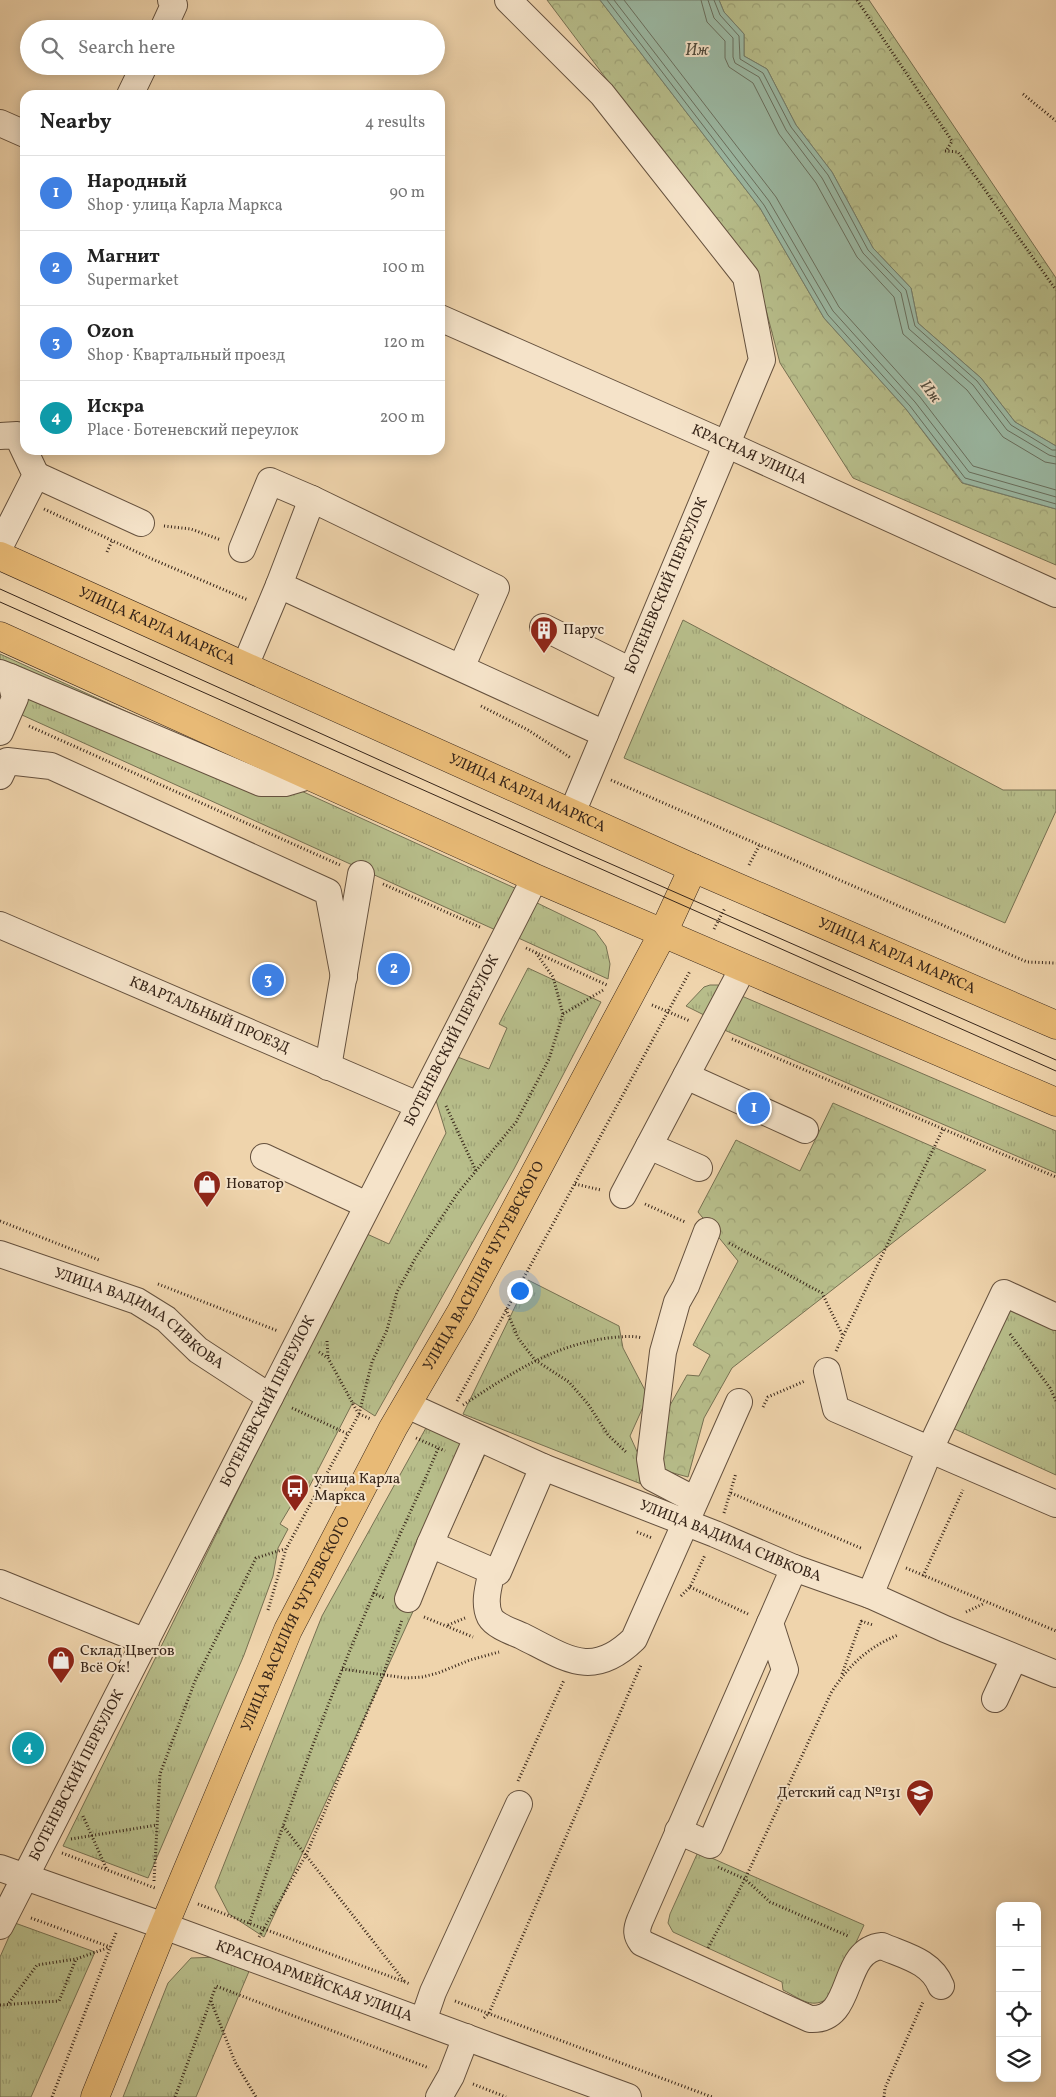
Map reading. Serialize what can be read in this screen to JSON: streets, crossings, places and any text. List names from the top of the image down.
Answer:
{
  "streets": {
    "main road": ["УЛИЦА КАРЛА МАРКСА", "УЛИЦА ВАСИЛИЯ ЧУГУЕВСКОГО"],
    "street": [
      "КРАСНАЯ УЛИЦА",
      "БОТЕНЕВСКИЙ ПЕРЕУЛОК",
      "КВАРТАЛЬНЫЙ ПРОЕЗД",
      "УЛИЦА ВАДИМА СИВКОВА",
      "КРАСНОАРМЕЙСКАЯ УЛИЦА"
    ]
  },
  "crossings": [
    ["КРАСНАЯ УЛИЦА", "БОТЕНЕВСКИЙ ПЕРЕУЛОК"],
    ["БОТЕНЕВСКИЙ ПЕРЕУЛОК", "УЛИЦА КАРЛА МАРКСА"],
    ["БОТЕНЕВСКИЙ ПЕРЕУЛОК", "КВАРТАЛЬНЫЙ ПРОЕЗД"],
    ["БОТЕНЕВСКИЙ ПЕРЕУЛОК", "УЛИЦА ВАДИМА СИВКОВА"],
    ["БОТЕНЕВСКИЙ ПЕРЕУЛОК", "КРАСНОАРМЕЙСКАЯ УЛИЦА"],
    ["УЛИЦА КАРЛА МАРКСА", "УЛИЦА ВАСИЛИЯ ЧУГУЕВСКОГО"],
    ["УЛИЦА ВАСИЛИЯ ЧУГУЕВСКОГО", "УЛИЦА ВАДИМА СИВКОВА"],
    ["УЛИЦА ВАСИЛИЯ ЧУГУЕВСКОГО", "КРАСНОАРМЕЙСКАЯ УЛИЦА"]
  ],
  "water": ["Иж"],
  "places": {
    "building": ["Парус"],
    "shop": ["Новатор", "Склад Цветов Всё Ок!"],
    "bus stop": ["улица Карла Маркса"],
    "school or university": ["Детский сад №131"]
  },
  "page": {
    "search": "Search here",
    "heading": ["Nearby", "4 results"],
    "list": [
      {
        "mark": "1",
        "name": "Народный",
        "note": "Shop · улица Карла Маркса",
        "value": "90 m"
      },
      {
        "mark": "2",
        "name": "Магнит",
        "note": "Supermarket",
        "value": "100 m"
      },
      {
        "mark": "3",
        "name": "Ozon",
        "note": "Shop · Квартальный проезд",
        "value": "120 m"
      },
      {
        "mark": "4",
        "name": "Искра",
        "note": "Place · Ботеневский переулок",
        "value": "200 m"
      }
    ],
    "pins": [
      "2",
      "3",
      "1",
      "4"
    ],
    "map_buttons": ["+", "−"]
  }
}
